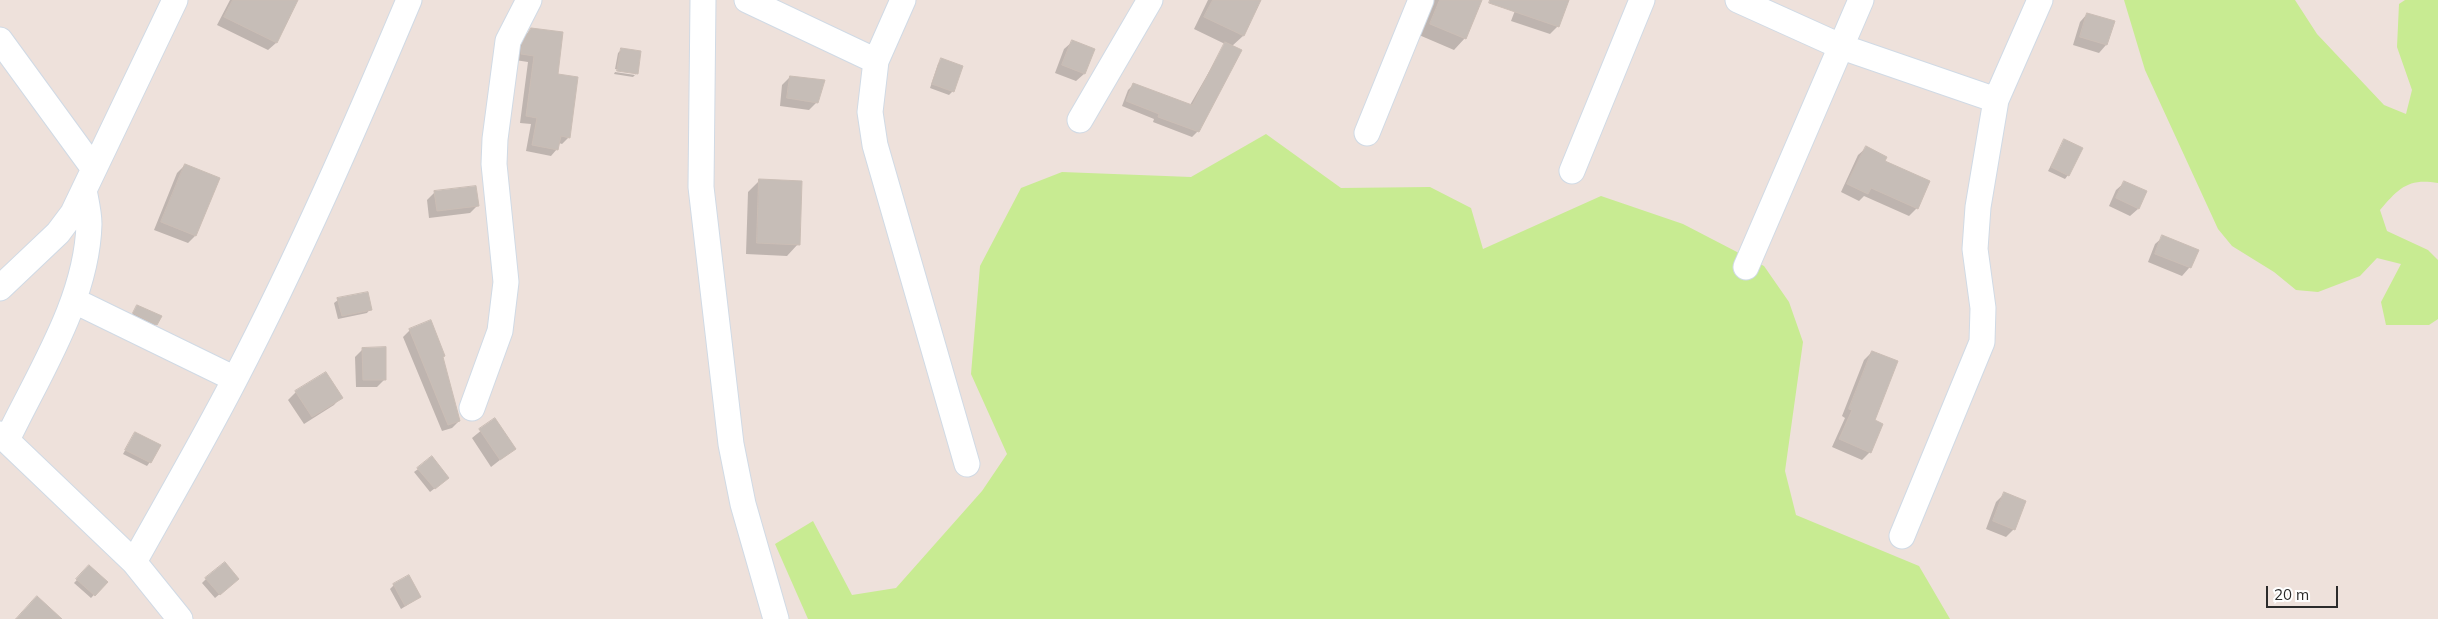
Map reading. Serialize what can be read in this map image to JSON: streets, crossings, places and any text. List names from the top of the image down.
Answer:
{
  "scale_bar": "20 m"
}
